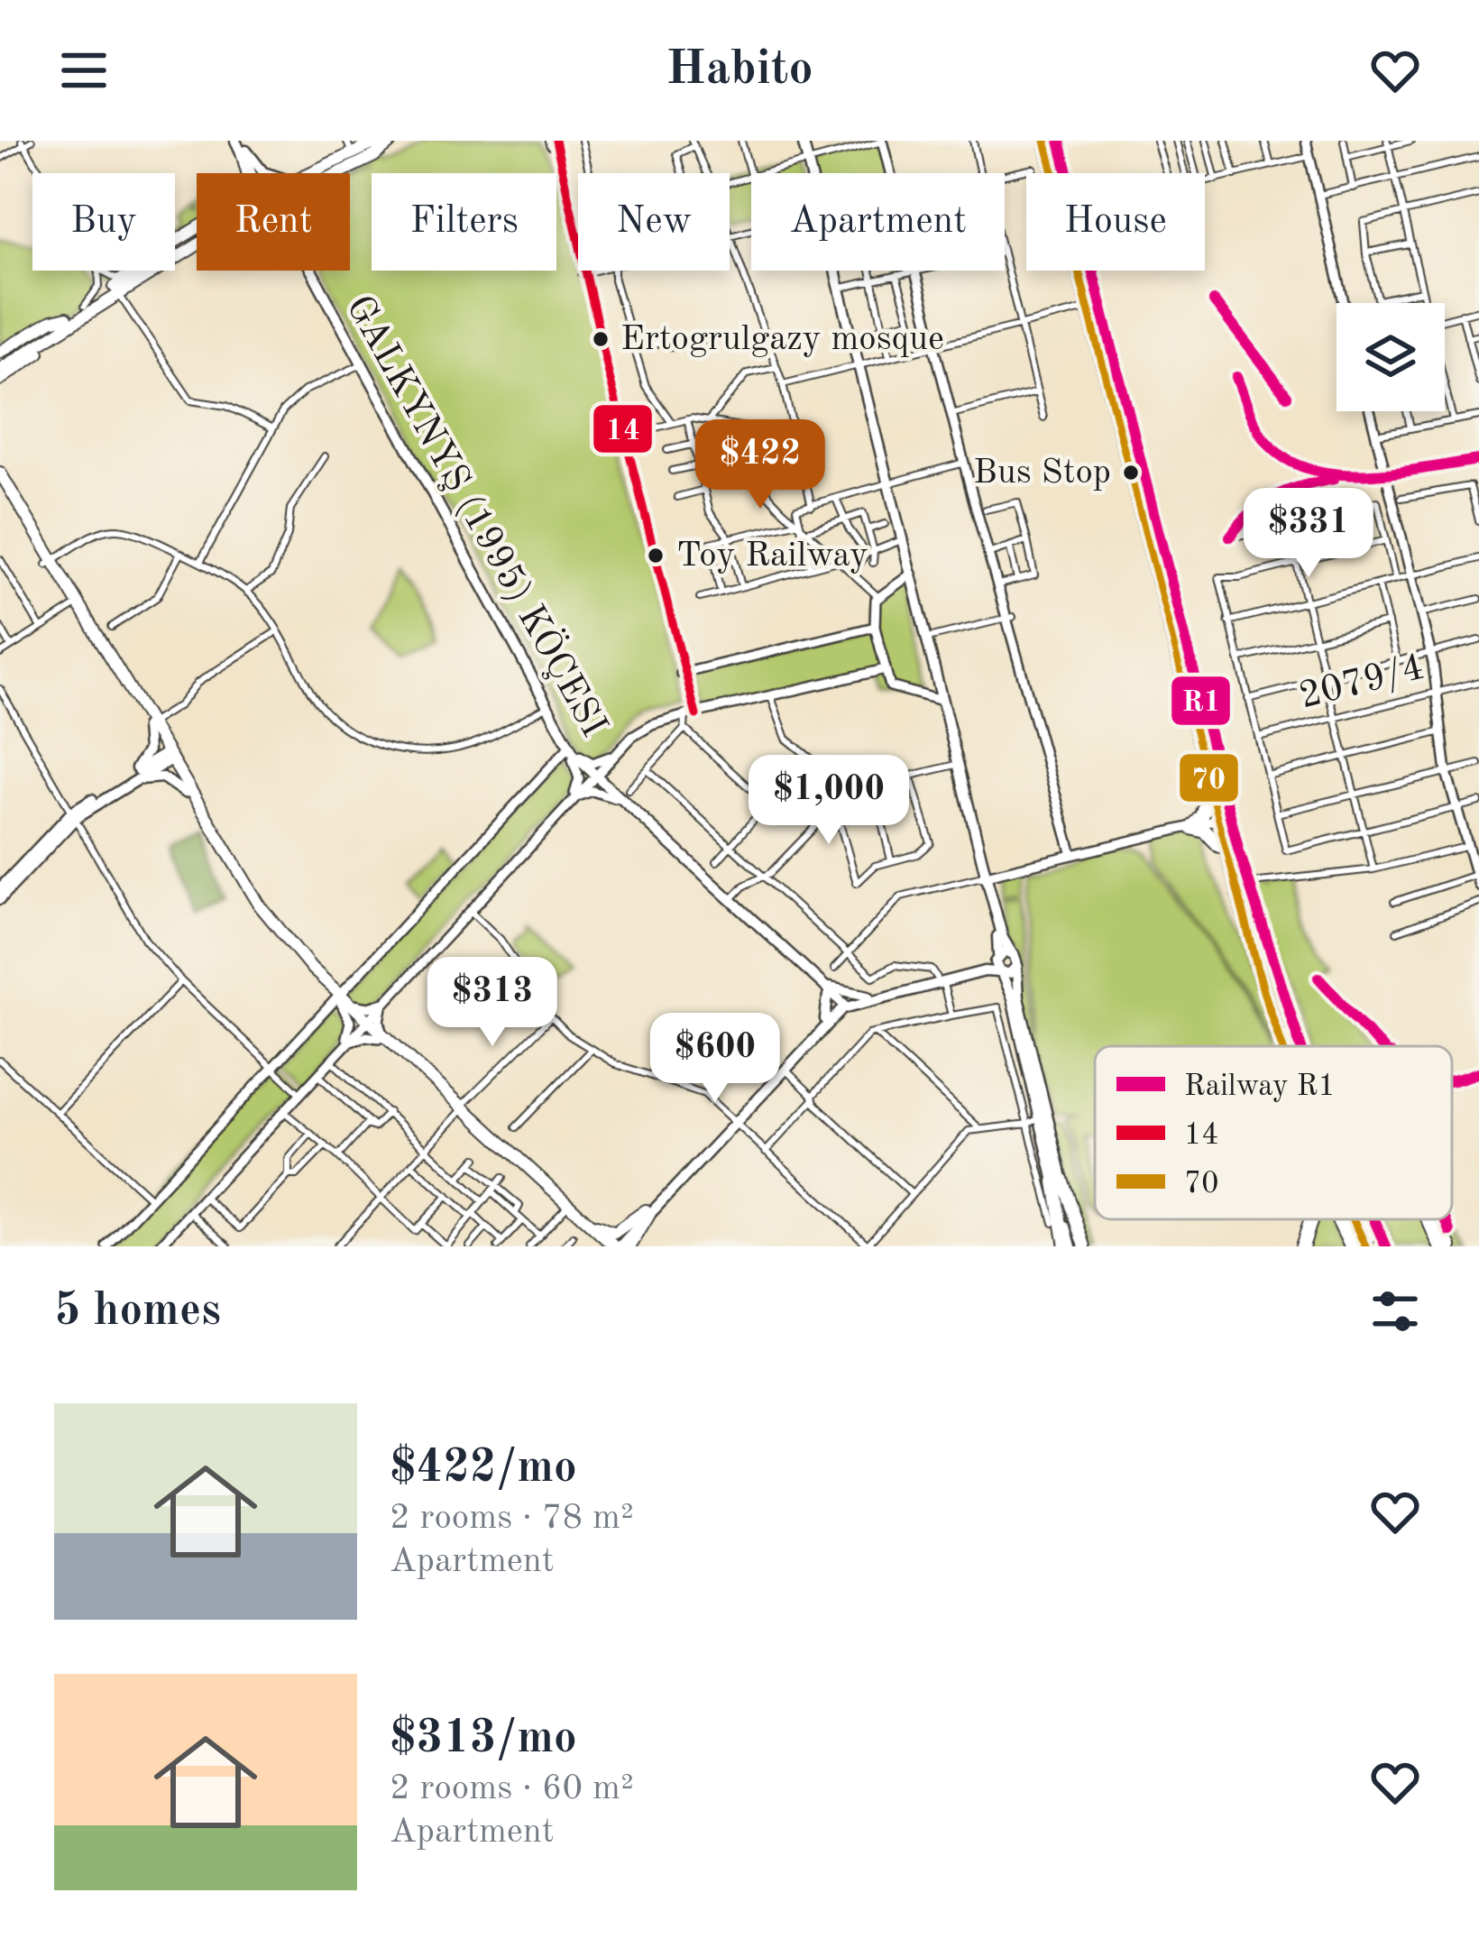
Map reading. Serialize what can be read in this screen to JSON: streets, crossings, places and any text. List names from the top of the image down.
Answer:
{
  "streets": {
    "main road": ["GALKYNYŞ (1995) KÖÇESI"],
    "street": ["2079/4"]
  },
  "places": ["Ertogrulgazy mosque", "Bus Stop", "Toy Railway"],
  "lines": ["rail line R1", "transit line 14", "transit line 70"],
  "legend": ["Railway R1", "14", "70"],
  "page": {
    "header": "Habito",
    "chip": [
      "Buy",
      "Rent",
      "Filters",
      "New",
      "Apartment",
      "House"
    ],
    "price": [
      "$422",
      "$331",
      "$1,000",
      "$313",
      "$600"
    ],
    "heading": "5 homes",
    "list": [
      {
        "name": "$422/mo",
        "note": "2 rooms · 78 m² · Apartment"
      },
      {
        "name": "$313/mo",
        "note": "2 rooms · 60 m² · Apartment"
      }
    ]
  }
}
